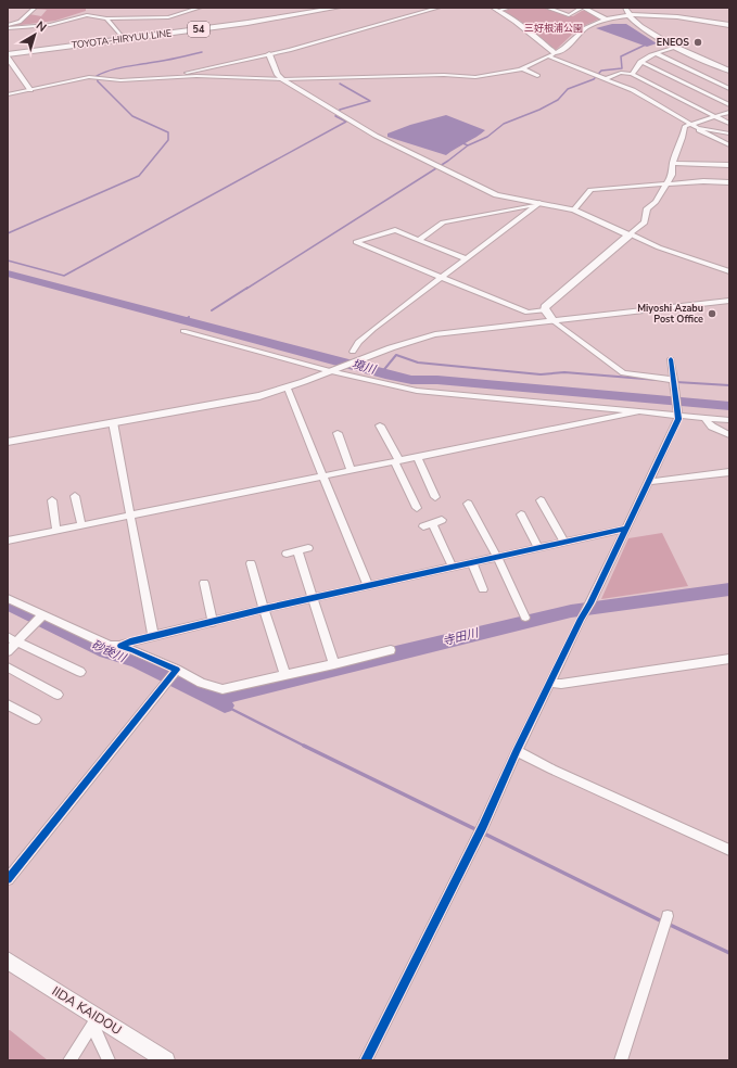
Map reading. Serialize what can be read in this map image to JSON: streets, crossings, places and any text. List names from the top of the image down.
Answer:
{
  "streets": {
    "main road": ["54", "TOYOTA-HIRYUU LINE", "IIDA KAIDOU"]
  },
  "water": ["境川", "寺田川", "砂後川"],
  "parks": ["三好根浦公園"],
  "places": ["ENEOS", "Miyoshi Azabu Post Office"],
  "north": "top right"
}
